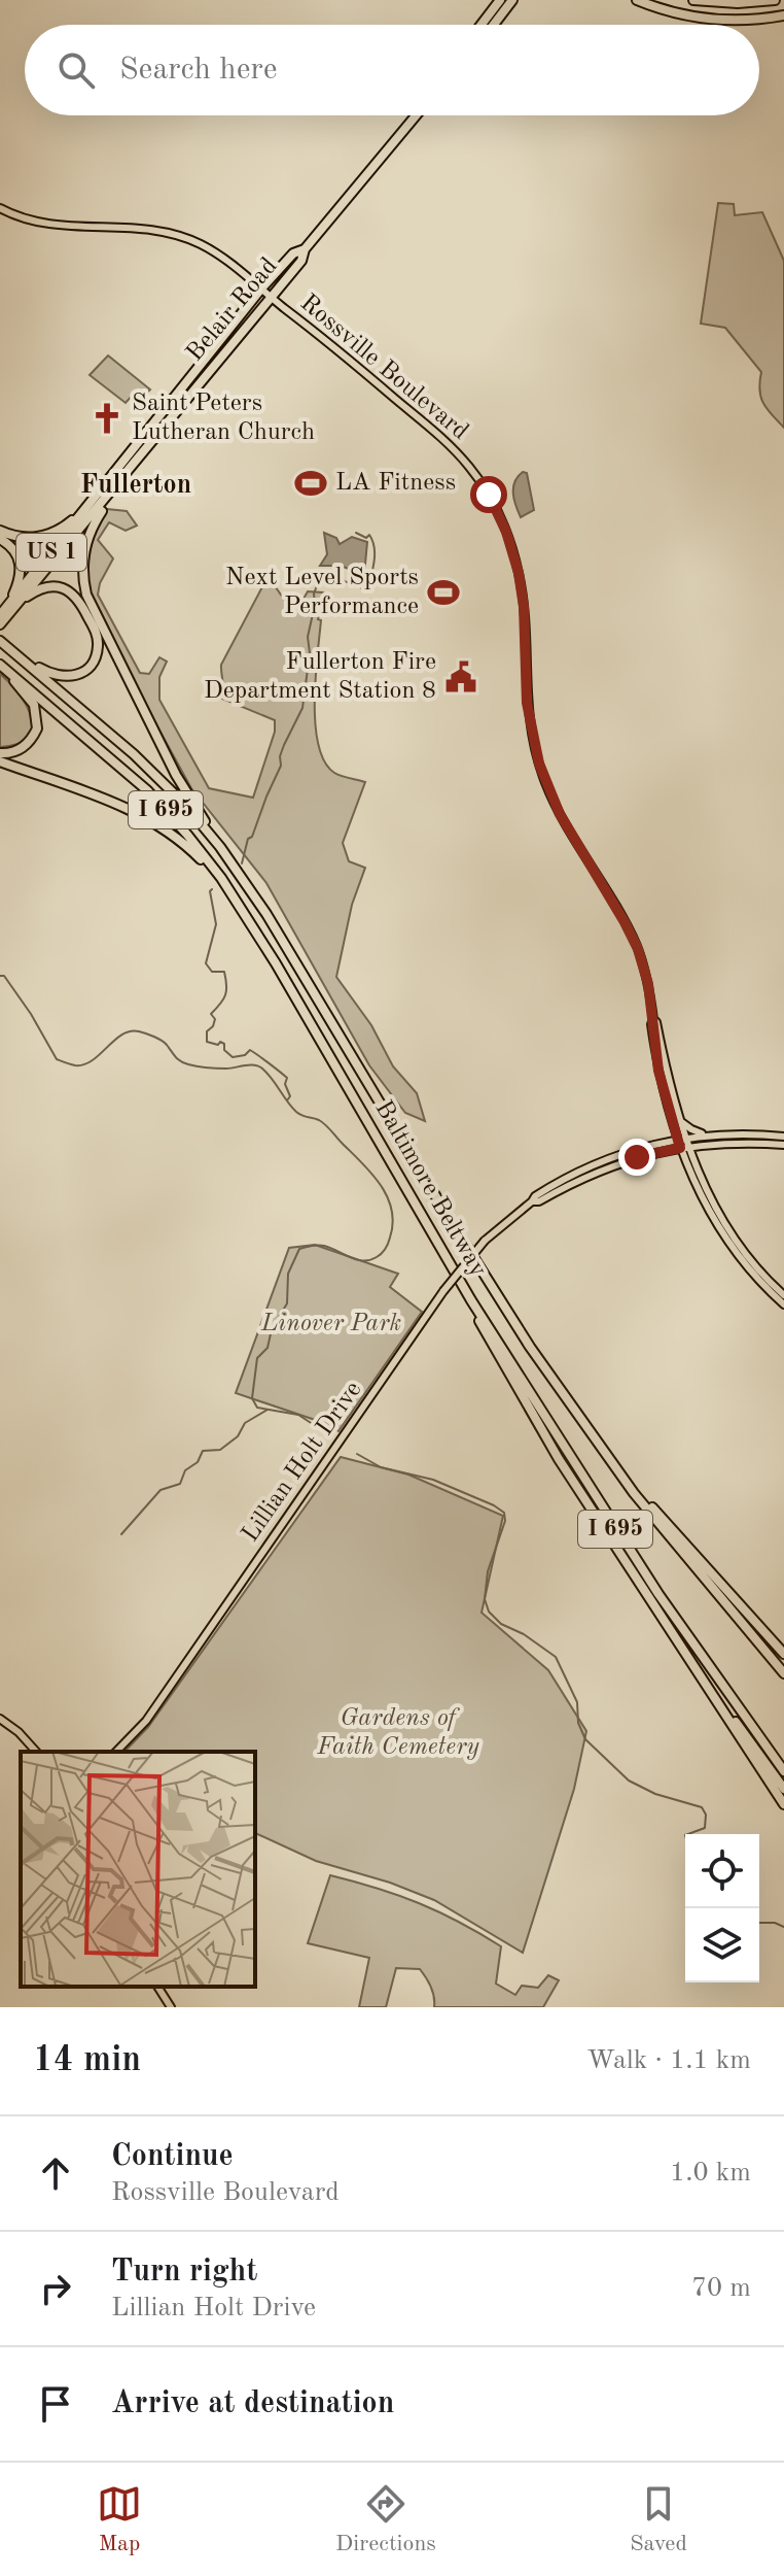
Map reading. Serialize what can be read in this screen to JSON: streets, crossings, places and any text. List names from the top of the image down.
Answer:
{
  "streets": {
    "highway": [
      "Belair Road",
      "US 1",
      "I 695",
      "Baltimore Beltway"
    ],
    "main road": ["Rossville Boulevard", "Lillian Holt Drive"]
  },
  "crossings": [
    ["Belair Road", "Rossville Boulevard"],
    ["Rossville Boulevard", "Lillian Holt Drive"]
  ],
  "districts": ["Fullerton"],
  "parks": ["Linover Park", "Gardens of Faith Cemetery"],
  "places": {
    "church": ["Saint Peters Lutheran Church"],
    "sports": ["LA Fitness", "Next Level Sports Performance"],
    "public building": ["Fullerton Fire Department Station 8"]
  },
  "page": {
    "search": "Search here",
    "heading": ["14 min", "Walk · 1.1 km"],
    "list": [
      ["Continue", "Rossville Boulevard", "1.0 km"],
      ["Turn right", "Lillian Holt Drive", "70 m"],
      "Arrive at destination"
    ],
    "nav": ["Map", "Directions", "Saved"]
  }
}
